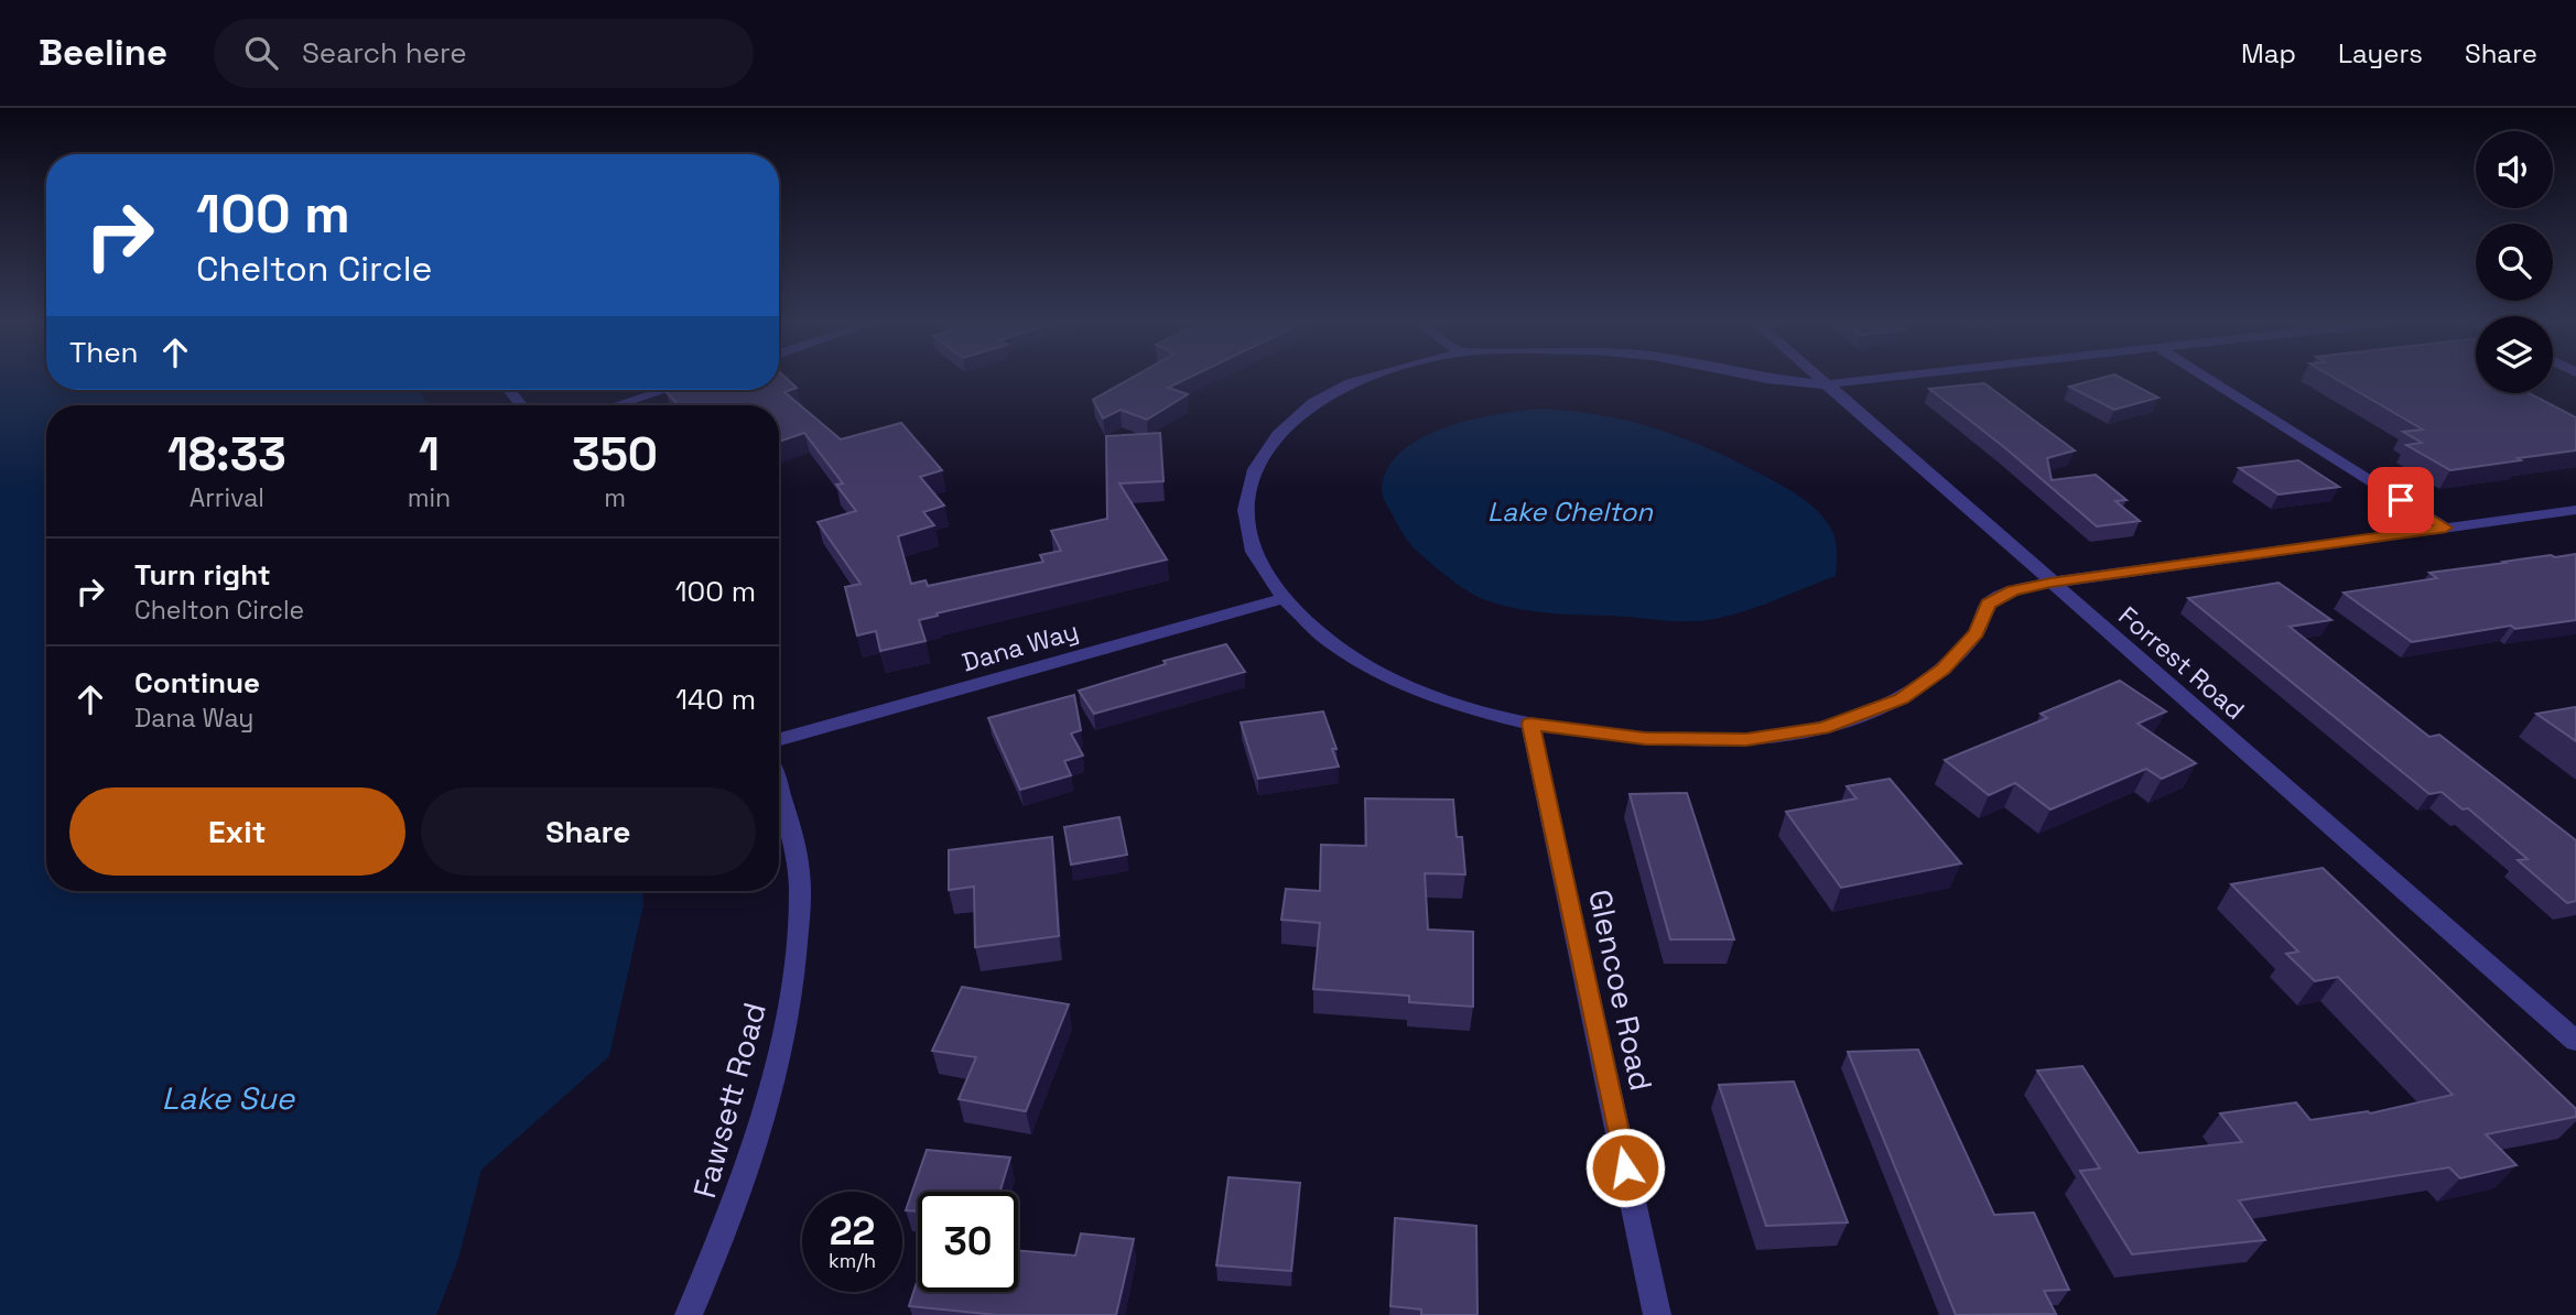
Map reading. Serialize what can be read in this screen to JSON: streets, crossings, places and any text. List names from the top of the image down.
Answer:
{
  "streets": {
    "street": [
      "Dana Way",
      "Forrest Road",
      "Glencoe Road",
      "Fawsett Road"
    ]
  },
  "water": ["Lake Chelton", "Lake Sue"],
  "page": {
    "header": "Beeline",
    "search": "Search here",
    "nav": ["Map", "Layers", "Share"],
    "turn": ["100 m", "Chelton Circle"],
    "then": "Then",
    "eta": [
      "18:33",
      "Arrival",
      "1",
      "min",
      "350",
      "m"
    ],
    "list": [
      {
        "name": "Turn right",
        "note": "Chelton Circle",
        "value": "100 m"
      },
      {
        "name": "Continue",
        "note": "Dana Way",
        "value": "140 m"
      }
    ],
    "buttons": ["Exit", "Share"],
    "speed": "22 km/h",
    "limit": "30"
  }
}
